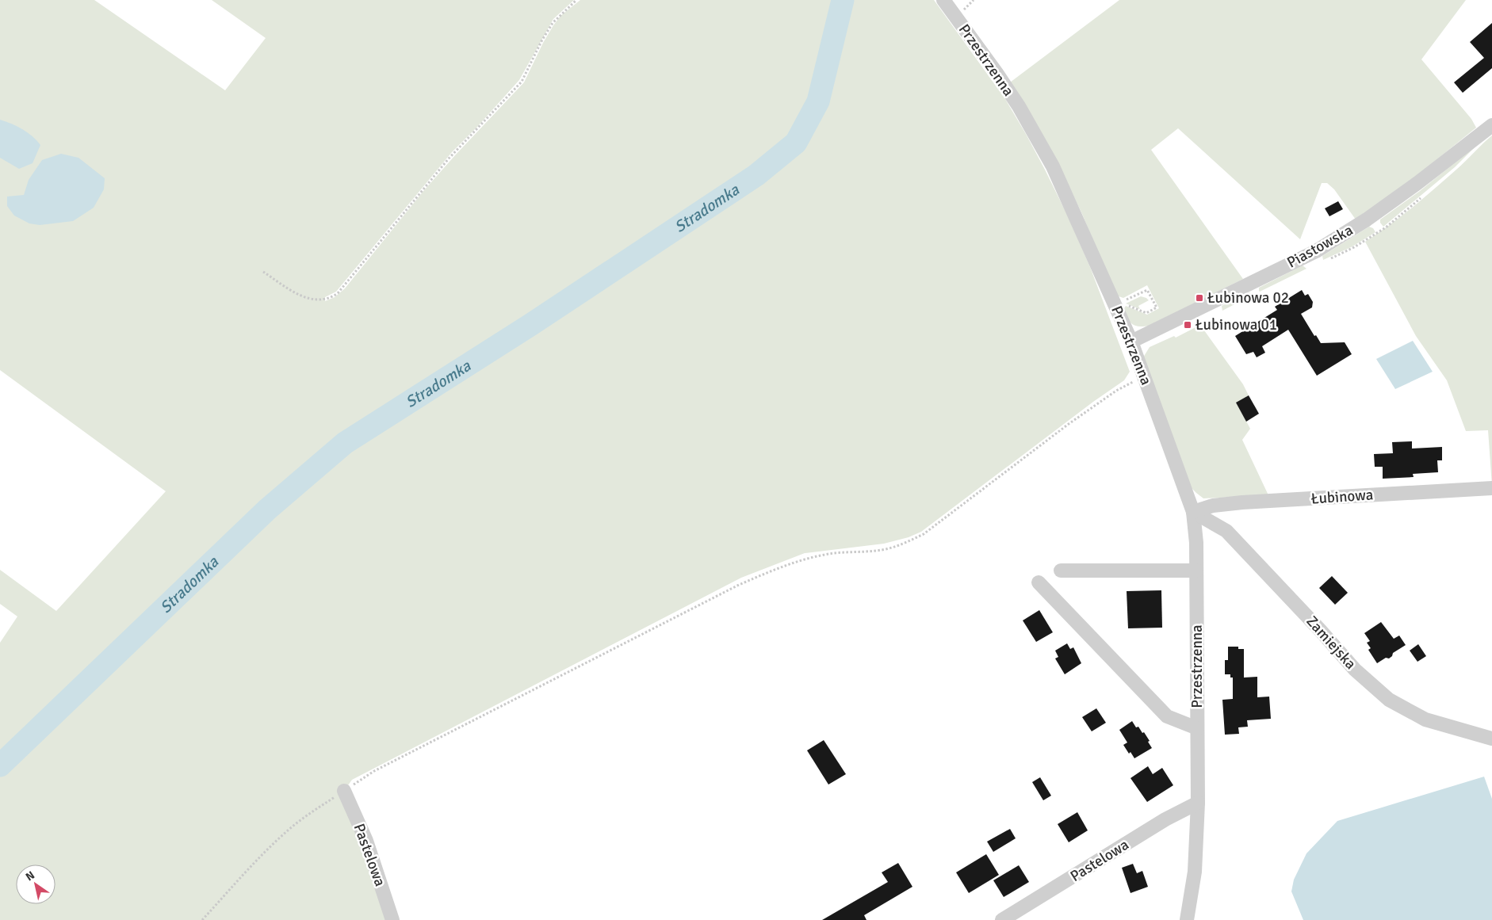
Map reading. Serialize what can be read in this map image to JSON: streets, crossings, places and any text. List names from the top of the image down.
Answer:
{
  "streets": {
    "street": [
      "Przestrzenna",
      "Piastowska",
      "Łubinowa",
      "Zamiejska",
      "Pastelowa"
    ]
  },
  "crossings": [
    ["Przestrzenna", "Piastowska"],
    ["Przestrzenna", "Łubinowa"],
    ["Przestrzenna", "Zamiejska"],
    ["Przestrzenna", "Pastelowa"],
    ["Łubinowa", "Zamiejska"]
  ],
  "water": ["Stradomka"],
  "places": {
    "transit": ["Łubinowa 02", "Łubinowa 01"]
  },
  "north": "top left"
}
